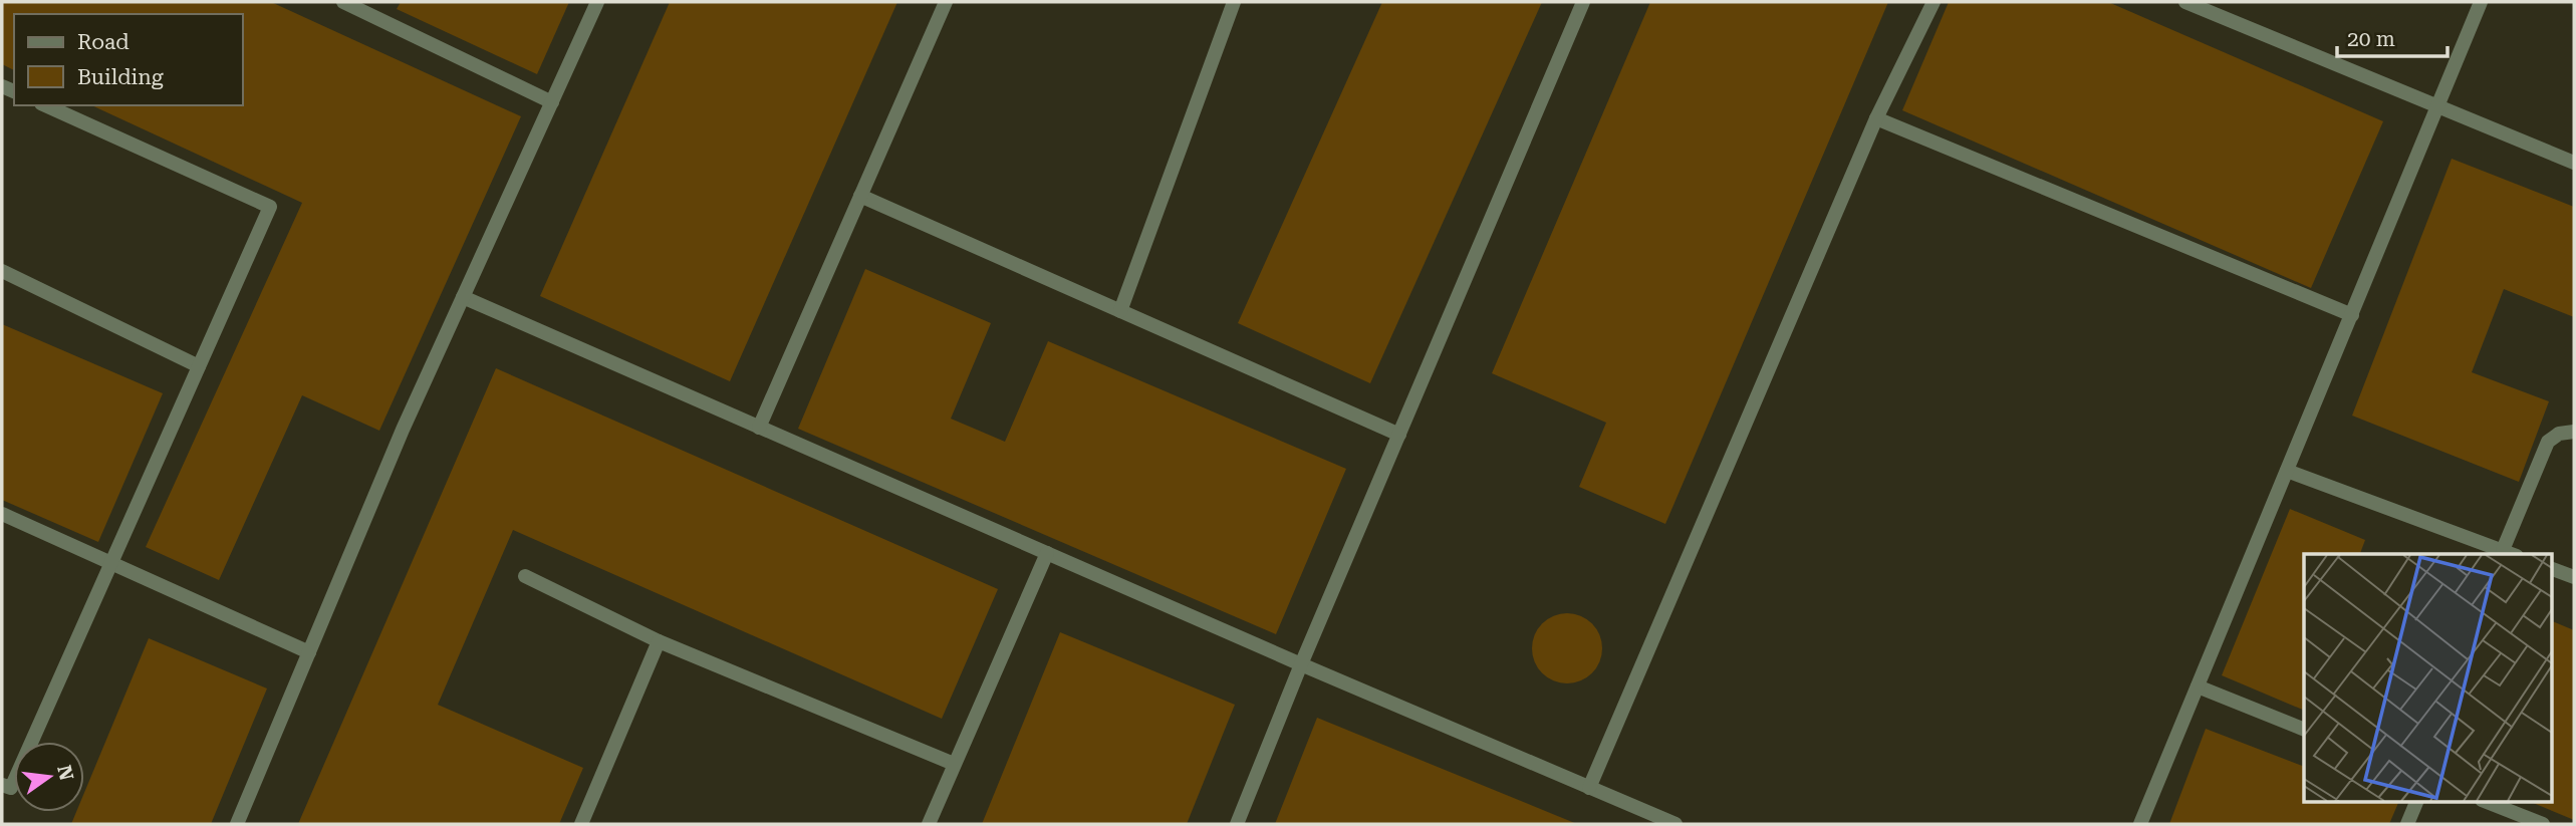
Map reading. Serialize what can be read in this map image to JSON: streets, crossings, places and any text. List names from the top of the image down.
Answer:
{
  "legend": ["Road", "Building"],
  "scale_bar": "20 m",
  "north": "right"
}
